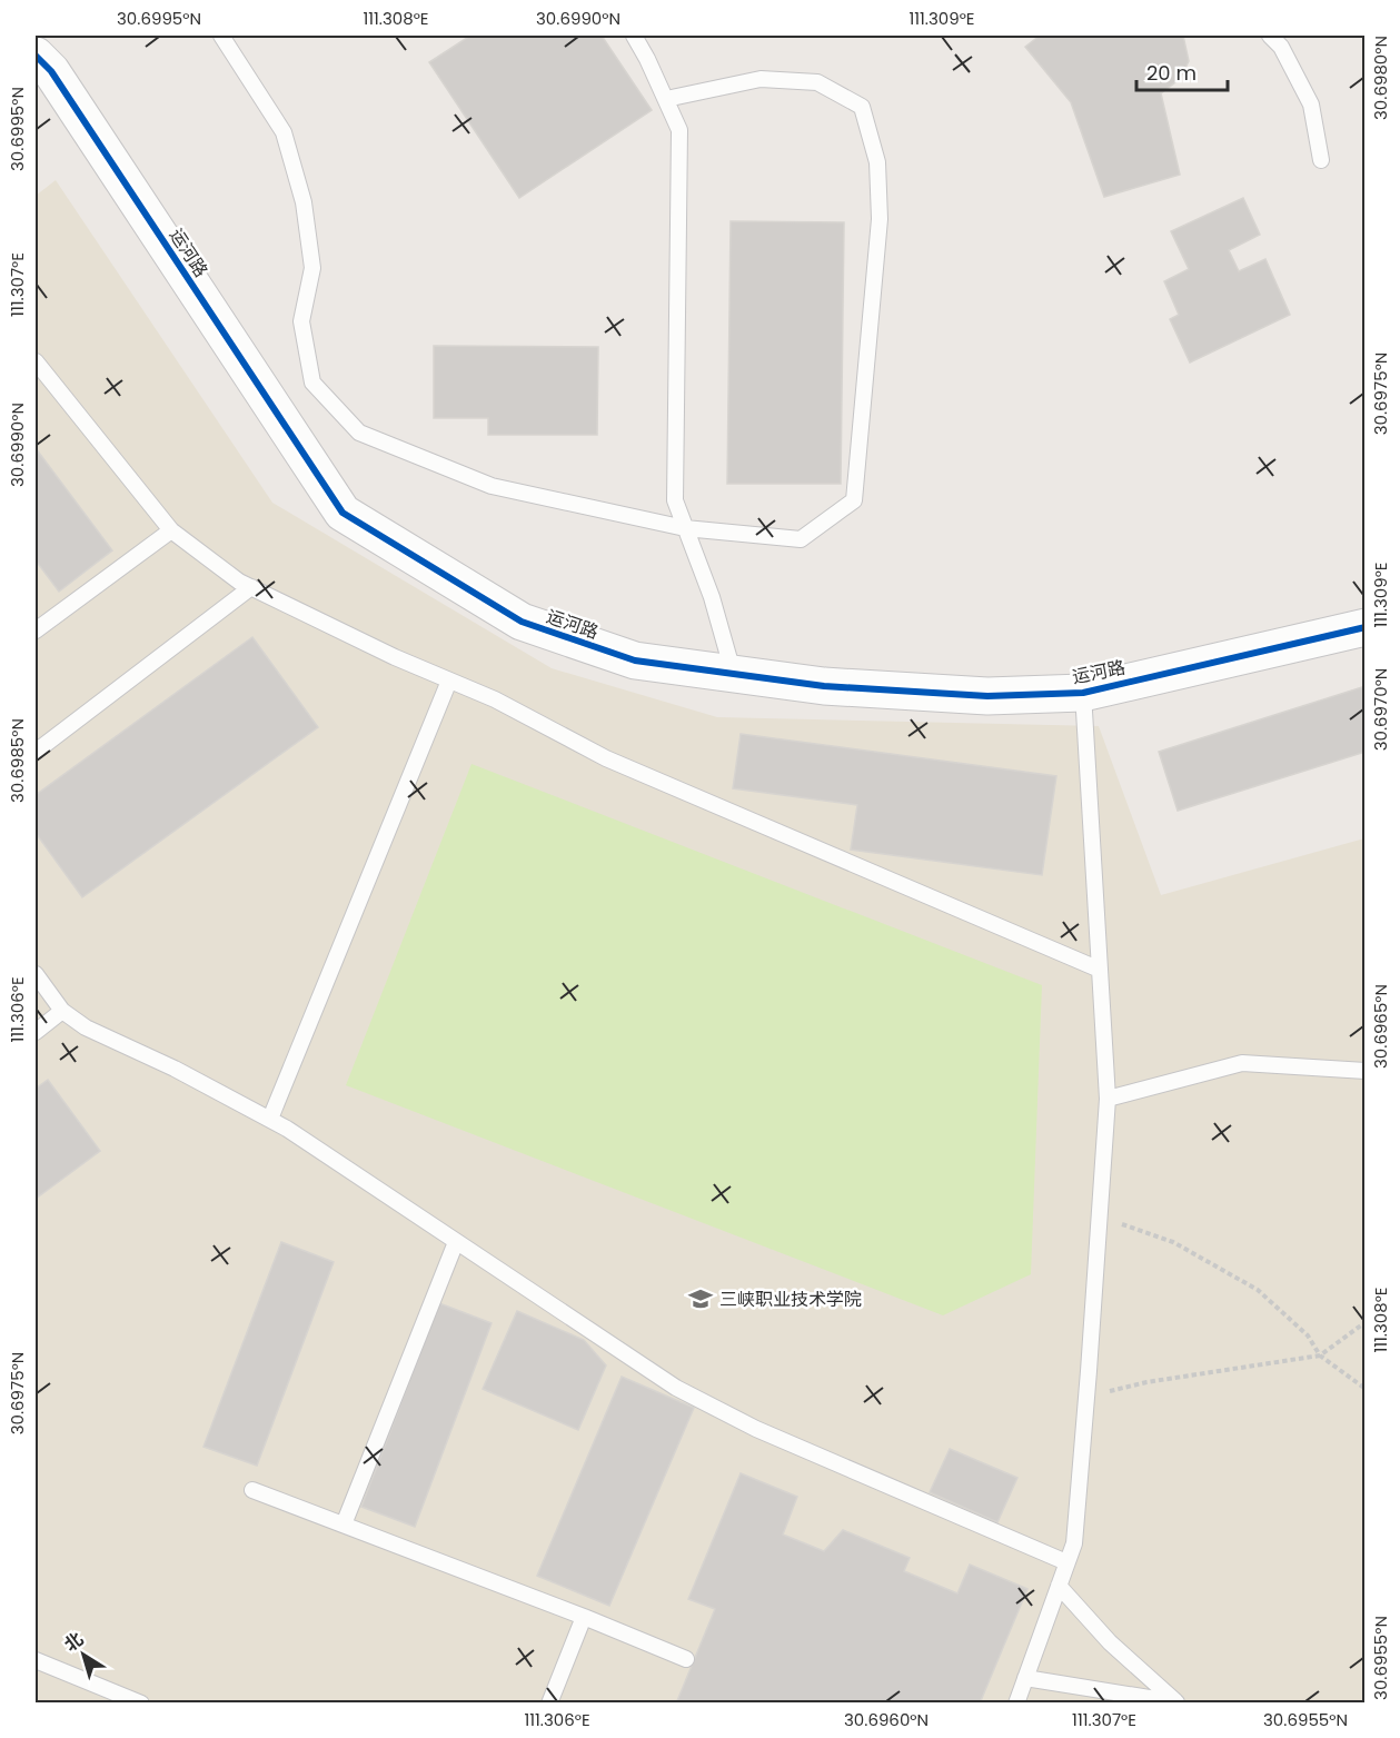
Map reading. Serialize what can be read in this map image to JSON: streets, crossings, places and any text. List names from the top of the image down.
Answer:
{
  "streets": {
    "street": ["运河路"]
  },
  "places": {
    "school or university": ["三峡职业技术学院"]
  },
  "scale_bar": "20 m",
  "north": "top left",
  "coordinates": [
    "30.6995°N",
    "111.308°E",
    "30.6990°N",
    "111.309°E",
    "30.6980°N",
    "111.307°E",
    "30.6975°N",
    "30.6970°N",
    "30.6985°N",
    "111.306°E",
    "30.6965°N",
    "30.6955°N",
    "30.6960°N"
  ]
}
